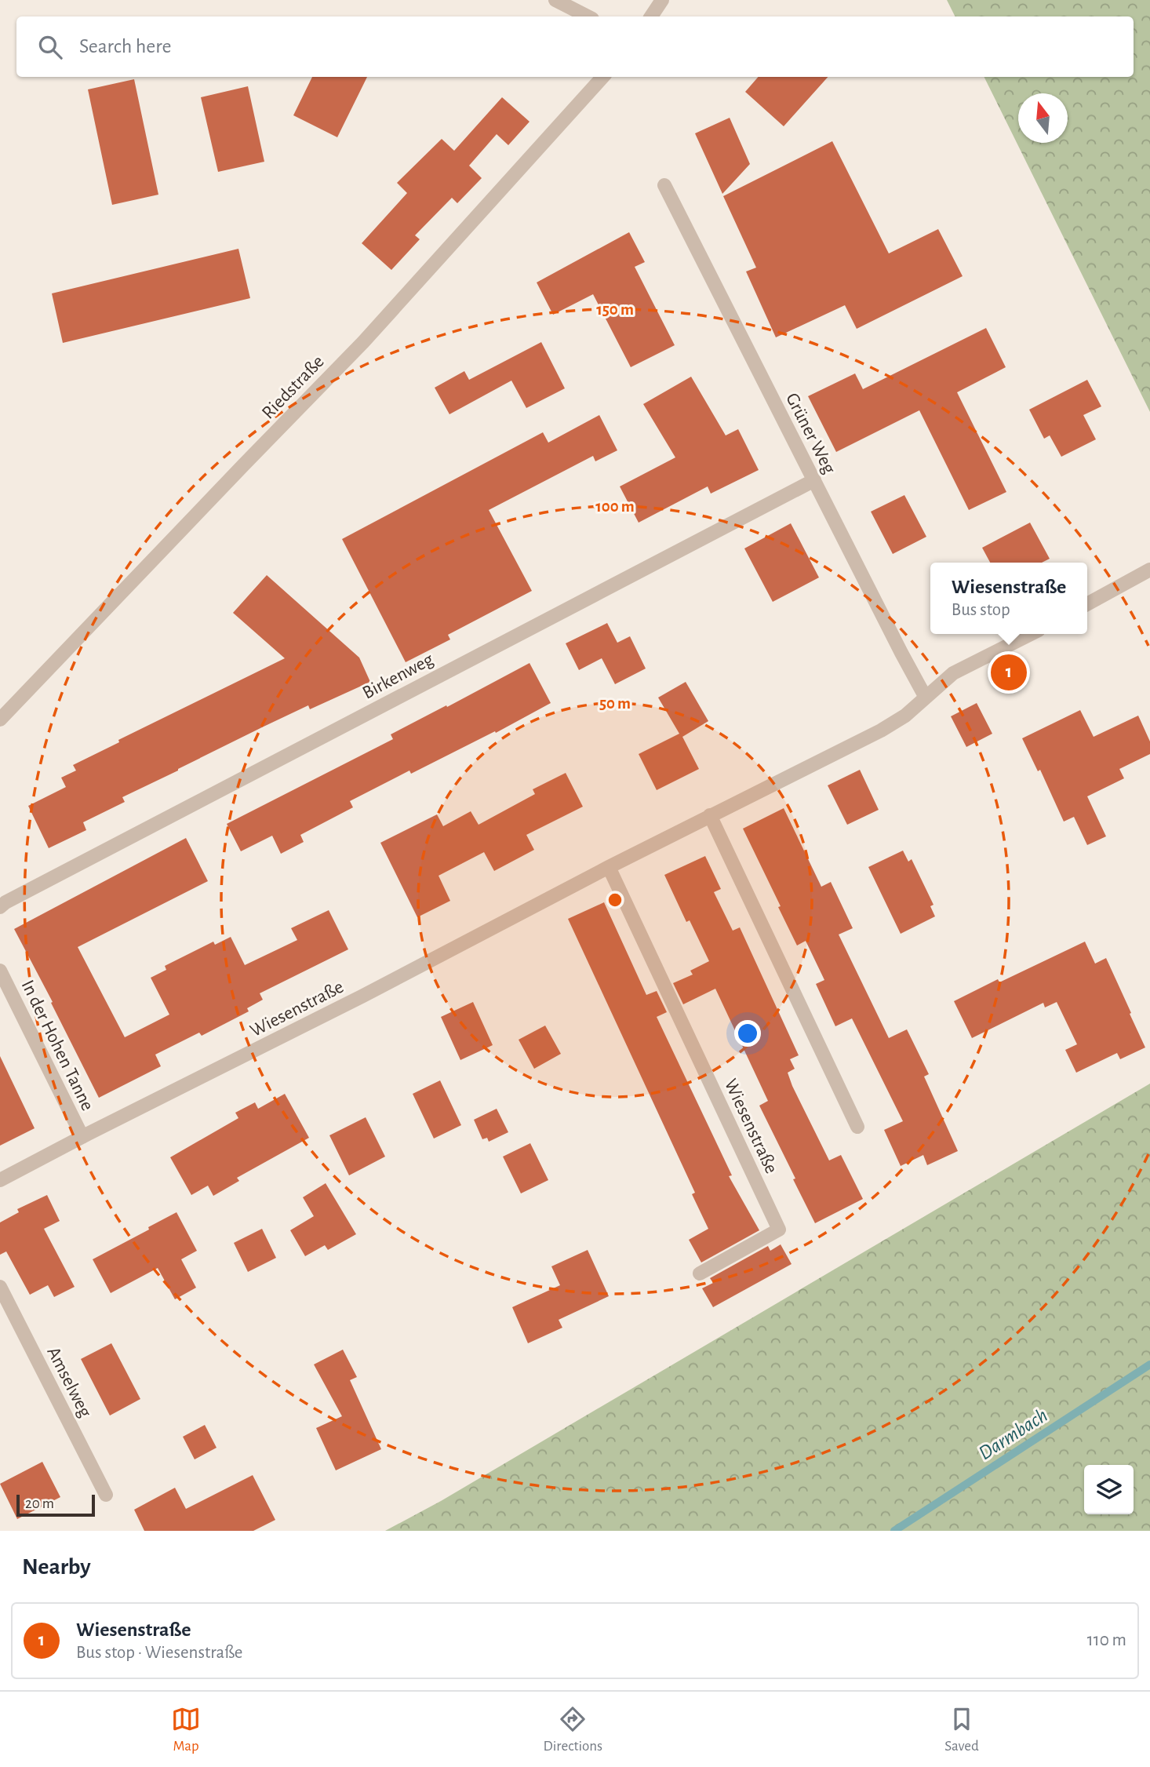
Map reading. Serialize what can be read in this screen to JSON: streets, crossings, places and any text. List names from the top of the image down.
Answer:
{
  "streets": {
    "street": [
      "Riedstraße",
      "Grüner Weg",
      "Birkenweg",
      "Wiesenstraße",
      "In der Hohen Tanne",
      "Amselweg"
    ]
  },
  "crossings": [
    ["Grüner Weg", "Birkenweg"],
    ["Grüner Weg", "Wiesenstraße"],
    ["Wiesenstraße", "In der Hohen Tanne"]
  ],
  "water": ["Darmbach"],
  "scale_bar": "20 m",
  "north": "top",
  "page": {
    "search": "Search here",
    "popup": ["Wiesenstraße", "Bus stop"],
    "pins": "1",
    "scale": "20 m",
    "heading": "Nearby",
    "list": [
      {
        "mark": "1",
        "name": "Wiesenstraße",
        "note": "Bus stop · Wiesenstraße",
        "value": "110 m"
      }
    ],
    "nav": ["Map", "Directions", "Saved"]
  },
  "rings": ["150 m", "100 m", "50 m"]
}
